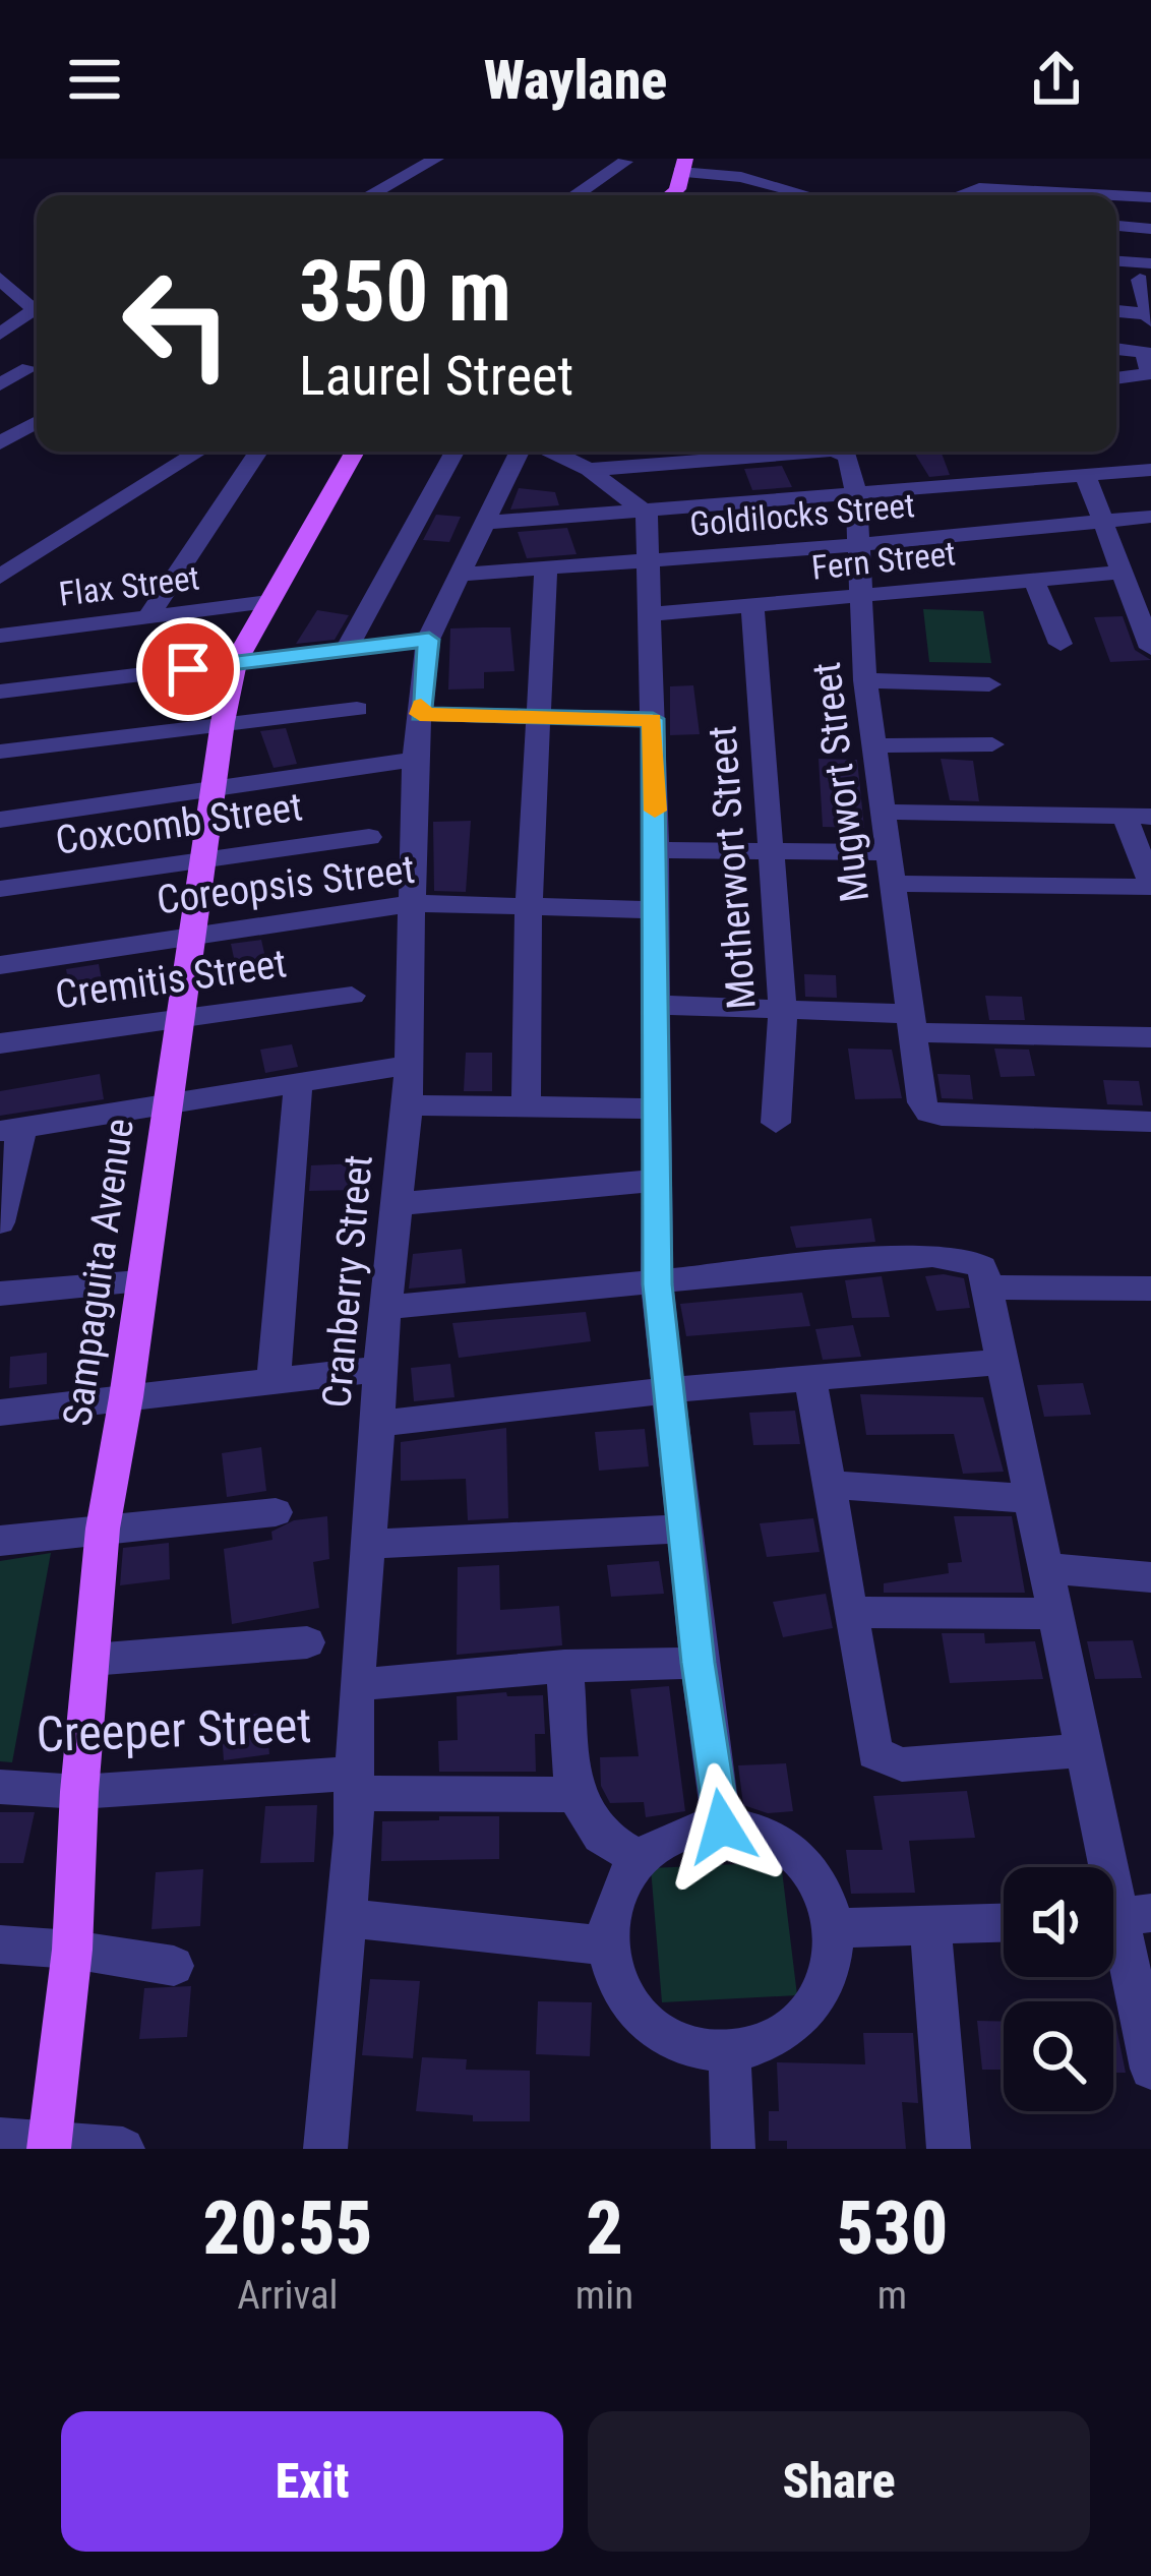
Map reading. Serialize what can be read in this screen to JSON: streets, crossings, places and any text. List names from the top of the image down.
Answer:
{
  "streets": {
    "main road": ["Sampaguita Avenue"],
    "street": [
      "Goldilocks Street",
      "Fern Street",
      "Flax Street",
      "Mugwort Street",
      "Coxcomb Street",
      "Motherwort Street",
      "Coreopsis Street",
      "Cremitis Street",
      "Cranberry Street",
      "Creeper Street"
    ]
  },
  "crossings": [
    ["Goldilocks Street", "Mugwort Street"],
    ["Goldilocks Street", "Cranberry Street"],
    ["Fern Street", "Mugwort Street"],
    ["Fern Street", "Motherwort Street"],
    ["Flax Street", "Sampaguita Avenue"],
    ["Coxcomb Street", "Sampaguita Avenue"],
    ["Coreopsis Street", "Sampaguita Avenue"],
    ["Coreopsis Street", "Cranberry Street"],
    ["Cremitis Street", "Sampaguita Avenue"],
    ["Sampaguita Avenue", "Creeper Street"],
    ["Cranberry Street", "Creeper Street"]
  ],
  "page": {
    "header": "Waylane",
    "turn": ["350 m", "Laurel Street"],
    "eta": [
      "20:55",
      "Arrival",
      "2",
      "min",
      "530",
      "m"
    ],
    "buttons": ["Exit", "Share"]
  }
}
